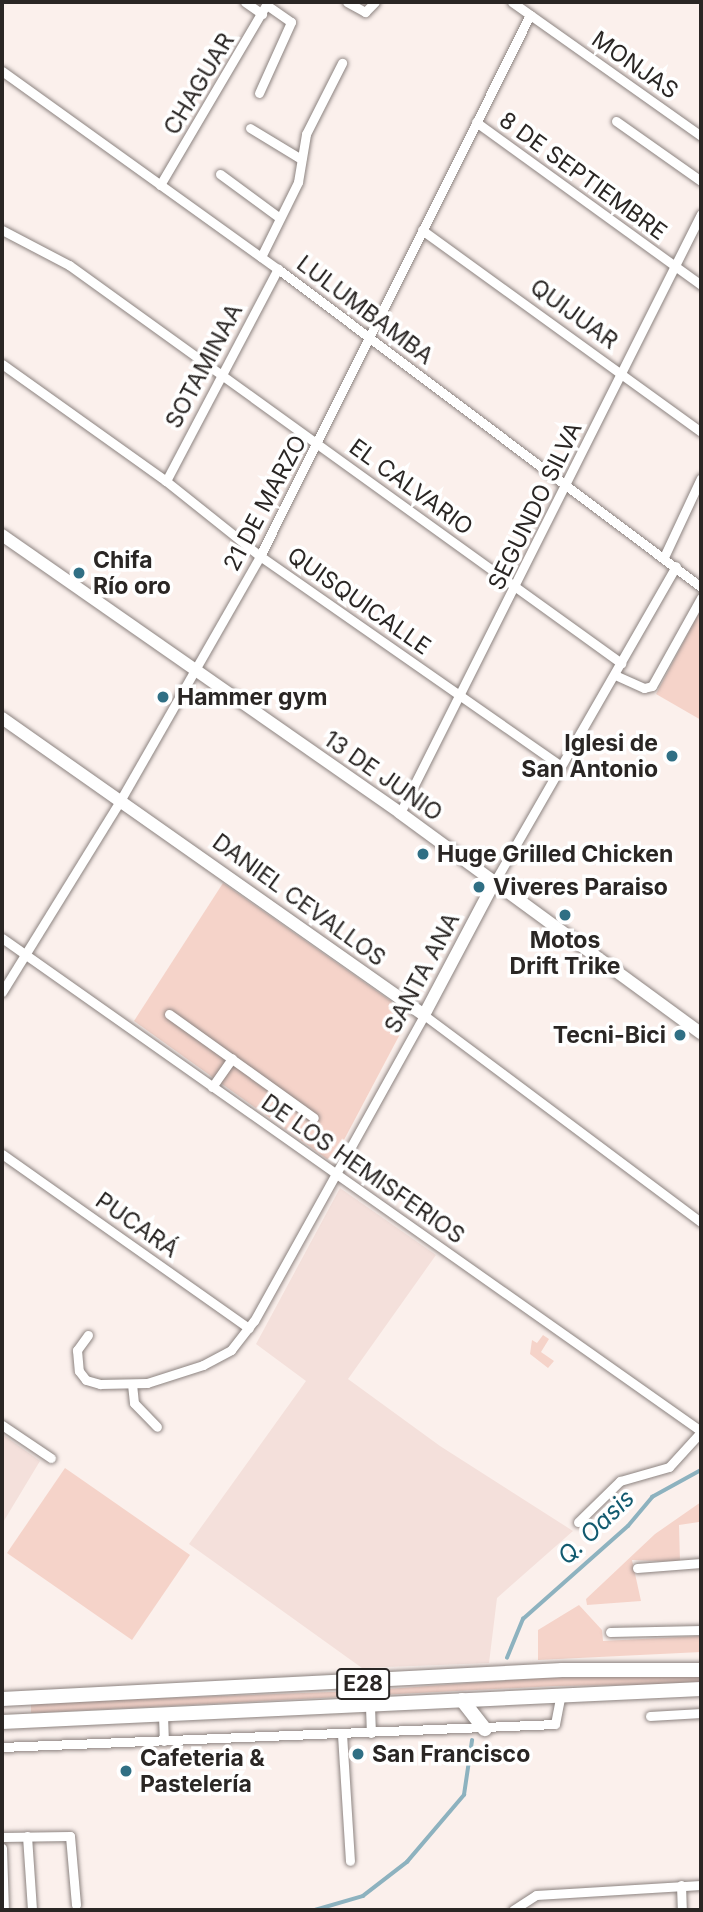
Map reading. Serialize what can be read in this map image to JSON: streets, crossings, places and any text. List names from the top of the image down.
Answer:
{
  "streets": {
    "main road": [
      "13 DE JUNIO",
      "DANIEL CEVALLOS",
      "SANTA ANA",
      "E28"
    ],
    "street": [
      "MONJAS",
      "CHAGUAR",
      "8 DE SEPTIEMBRE",
      "LULUMBAMBA",
      "QUIJUAR",
      "SOTAMINAA",
      "EL CALVARIO",
      "21 DE MARZO",
      "SEGUNDO SILVA",
      "QUISQUICALLE",
      "DE LOS HEMISFERIOS",
      "PUCARÁ"
    ]
  },
  "crossings": [
    ["MONJAS", "21 DE MARZO"],
    ["CHAGUAR", "LULUMBAMBA"],
    ["8 DE SEPTIEMBRE", "21 DE MARZO"],
    ["8 DE SEPTIEMBRE", "SEGUNDO SILVA"],
    ["LULUMBAMBA", "SOTAMINAA"],
    ["LULUMBAMBA", "21 DE MARZO"],
    ["LULUMBAMBA", "SEGUNDO SILVA"],
    ["LULUMBAMBA", "SANTA ANA"],
    ["QUIJUAR", "21 DE MARZO"],
    ["QUIJUAR", "SEGUNDO SILVA"],
    ["SOTAMINAA", "EL CALVARIO"],
    ["SOTAMINAA", "QUISQUICALLE"],
    ["EL CALVARIO", "21 DE MARZO"],
    ["EL CALVARIO", "SEGUNDO SILVA"],
    ["EL CALVARIO", "SANTA ANA"],
    ["21 DE MARZO", "QUISQUICALLE"],
    ["21 DE MARZO", "13 DE JUNIO"],
    ["21 DE MARZO", "DANIEL CEVALLOS"],
    ["21 DE MARZO", "DE LOS HEMISFERIOS"],
    ["SEGUNDO SILVA", "QUISQUICALLE"],
    ["SEGUNDO SILVA", "13 DE JUNIO"],
    ["QUISQUICALLE", "SANTA ANA"],
    ["13 DE JUNIO", "SANTA ANA"],
    ["DANIEL CEVALLOS", "SANTA ANA"],
    ["SANTA ANA", "DE LOS HEMISFERIOS"],
    ["SANTA ANA", "PUCARÁ"]
  ],
  "water": ["Q. Oasis"],
  "places": [
    "Chifa Río oro",
    "Hammer gym",
    "Iglesi de San Antonio",
    "Huge Grilled Chicken",
    "Viveres Paraiso",
    "Motos Drift Trike",
    "Tecni-Bici",
    "San Francisco",
    "Cafeteria & Pastelería"
  ]
}
